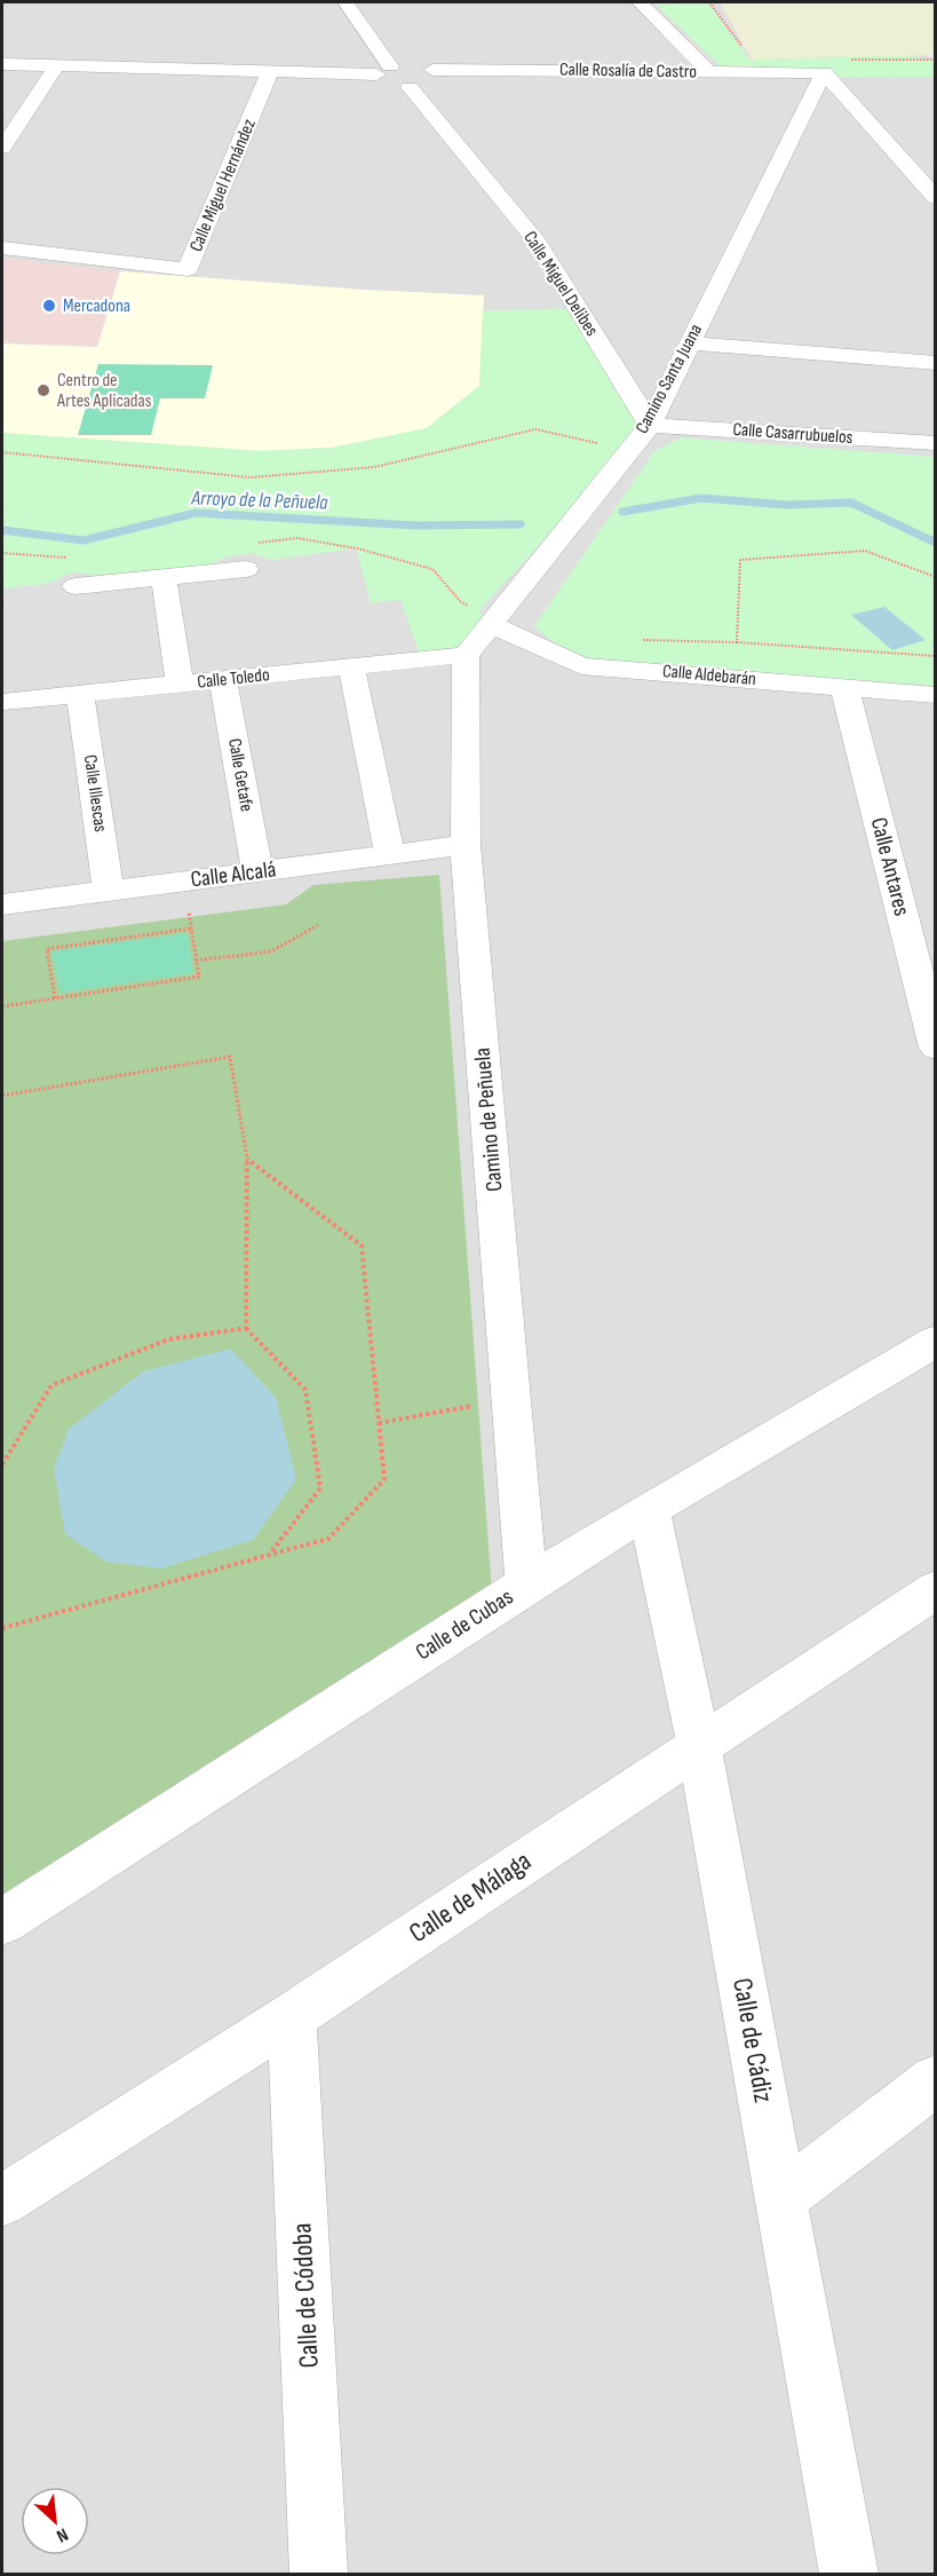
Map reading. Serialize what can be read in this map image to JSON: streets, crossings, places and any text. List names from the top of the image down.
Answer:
{
  "streets": {
    "street": [
      "Calle Rosalía de Castro",
      "Calle Miguel Hernández",
      "Calle Miguel Delibes",
      "Camino Santa Juana",
      "Calle Casarrubuelos",
      "Calle Aldebarán",
      "Calle Toledo",
      "Calle Getafe",
      "Calle Illescas",
      "Calle Antares",
      "Calle Alcalá",
      "Camino de Peñuela",
      "Calle de Cubas",
      "Calle de Málaga",
      "Calle de Cádiz",
      "Calle de Códoba"
    ]
  },
  "crossings": [
    ["Calle Rosalía de Castro", "Calle Miguel Hernández"],
    ["Calle Rosalía de Castro", "Camino Santa Juana"],
    ["Calle Miguel Delibes", "Camino Santa Juana"],
    ["Calle Miguel Delibes", "Calle Casarrubuelos"],
    ["Camino Santa Juana", "Calle Casarrubuelos"],
    ["Camino Santa Juana", "Calle Aldebarán"],
    ["Camino Santa Juana", "Calle Toledo"],
    ["Camino Santa Juana", "Camino de Peñuela"],
    ["Calle Aldebarán", "Calle Antares"],
    ["Calle Toledo", "Calle Getafe"],
    ["Calle Toledo", "Calle Illescas"],
    ["Calle Toledo", "Camino de Peñuela"],
    ["Calle Getafe", "Calle Alcalá"],
    ["Calle Illescas", "Calle Alcalá"],
    ["Calle Alcalá", "Camino de Peñuela"],
    ["Camino de Peñuela", "Calle de Cubas"],
    ["Calle de Cubas", "Calle de Cádiz"],
    ["Calle de Málaga", "Calle de Cádiz"],
    ["Calle de Málaga", "Calle de Códoba"]
  ],
  "water": ["Arroyo de la Peñuela"],
  "places": ["Mercadona", "Centro de Artes Aplicadas"],
  "north": "bottom right"
}
